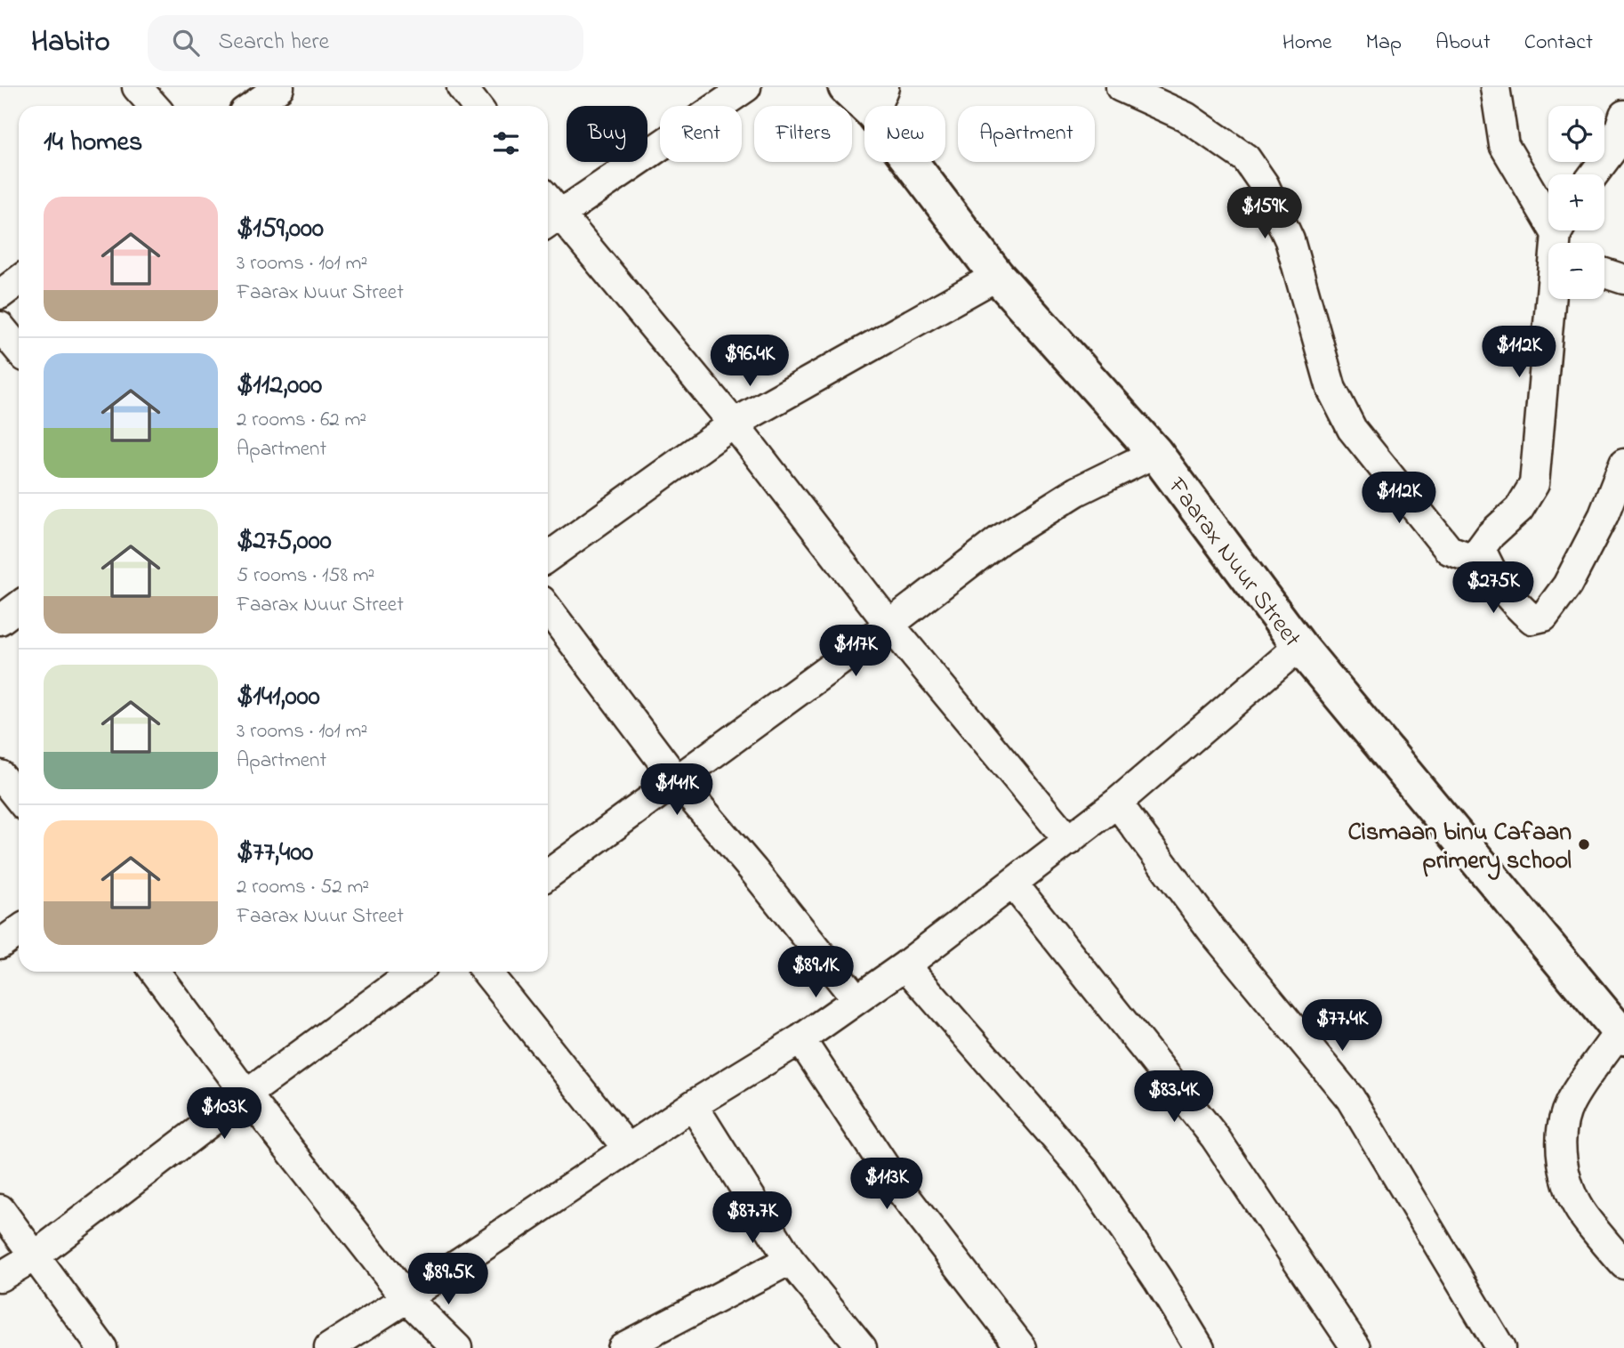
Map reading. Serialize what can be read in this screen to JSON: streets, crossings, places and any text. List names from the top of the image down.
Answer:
{
  "streets": {
    "main road": ["Faarax Nuur Street"]
  },
  "places": ["Cismaan binu Cafaan primery school"],
  "page": {
    "header": "Habito",
    "search": "Search here",
    "nav": [
      "Home",
      "Map",
      "About",
      "Contact"
    ],
    "map_buttons": ["+", "−"],
    "chip": [
      "Buy",
      "Rent",
      "Filters",
      "New",
      "Apartment"
    ],
    "heading": "14 homes",
    "list": [
      {
        "name": "$159,000",
        "note": "3 rooms · 101 m² · Faarax Nuur Street"
      },
      {
        "name": "$112,000",
        "note": "2 rooms · 62 m² · Apartment"
      },
      {
        "name": "$275,000",
        "note": "5 rooms · 158 m² · Faarax Nuur Street"
      },
      {
        "name": "$141,000",
        "note": "3 rooms · 101 m² · Apartment"
      },
      {
        "name": "$77,400",
        "note": "2 rooms · 52 m² · Faarax Nuur Street"
      }
    ],
    "price": [
      "$159K",
      "$112K",
      "$96.4K",
      "$112K",
      "$275K",
      "$117K",
      "$141K",
      "$89.1K",
      "$77.4K",
      "$83.4K",
      "$103K",
      "$113K",
      "$87.7K",
      "$89.5K"
    ]
  }
}
